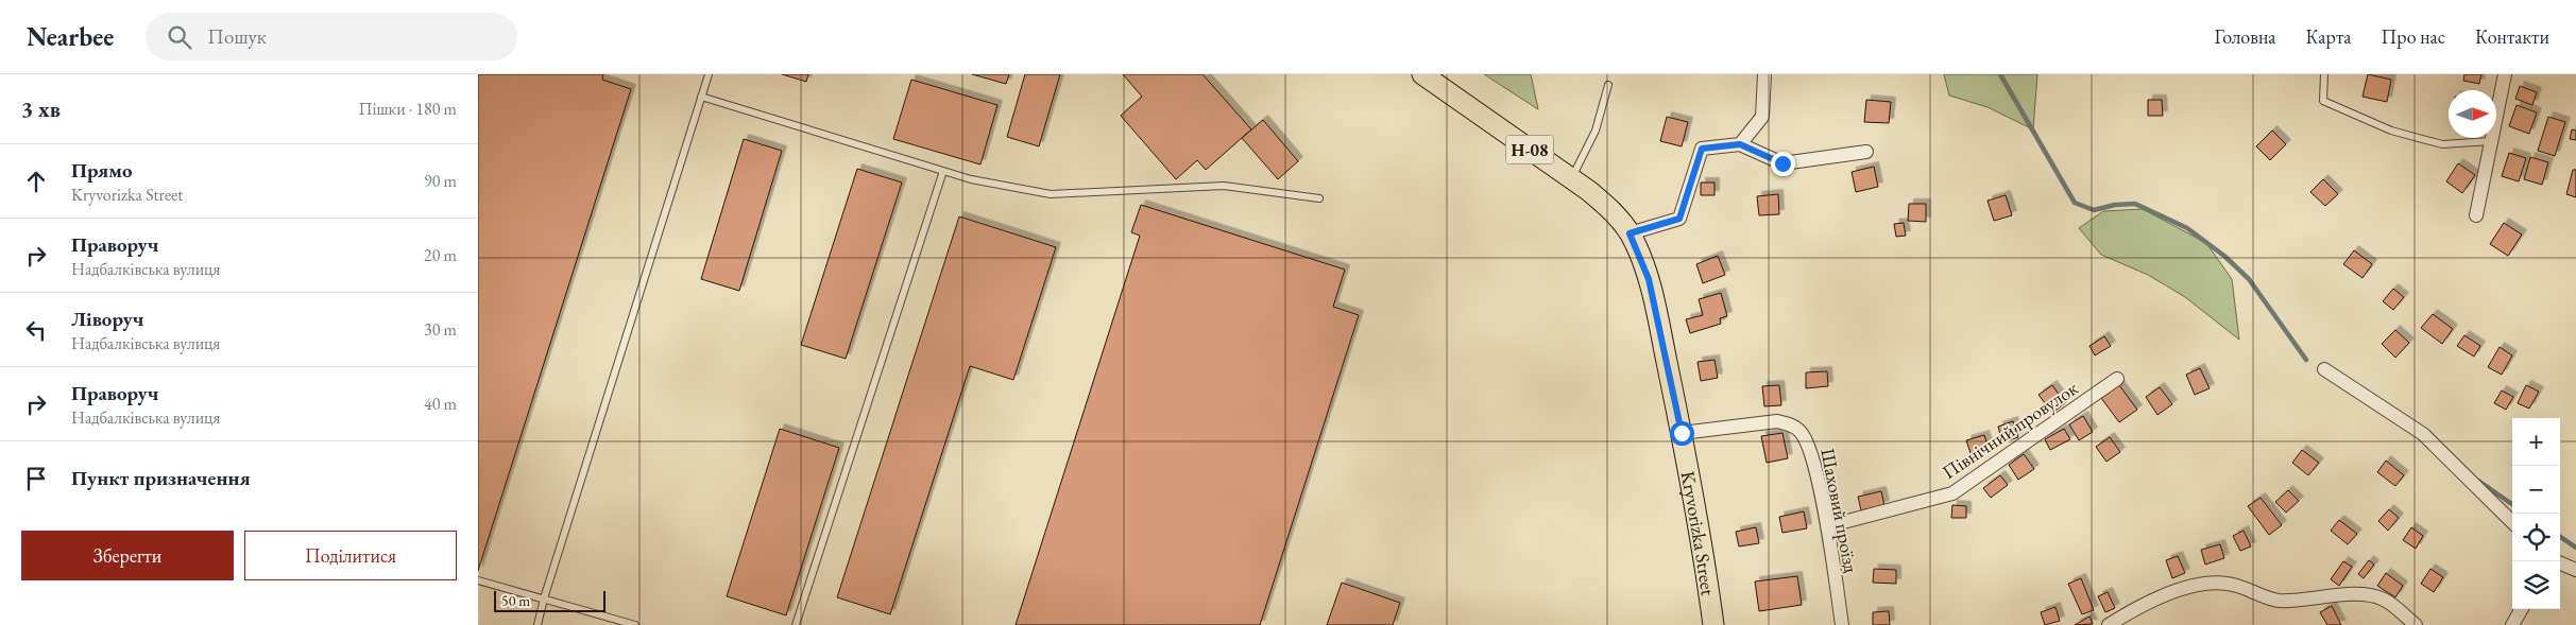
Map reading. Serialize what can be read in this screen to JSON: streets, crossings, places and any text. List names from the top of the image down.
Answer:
{
  "streets": {
    "main road": ["Н-08", "Kryvorizka Street"],
    "street": ["Північний провулок", "Шаховий проїзд"]
  },
  "crossings": [
    ["Північний провулок", "Шаховий проїзд"],
    ["Шаховий проїзд", "Kryvorizka Street"]
  ],
  "scale_bar": "50 m",
  "north": "right",
  "page": {
    "header": "Nearbee",
    "search": "Пошук",
    "nav": [
      "Головна",
      "Карта",
      "Про нас",
      "Контакти"
    ],
    "heading": ["3 хв", "Пішки · 180 m"],
    "list": [
      ["Прямо", "Kryvorizka Street", "90 m"],
      ["Праворуч", "Надбалківська вулиця", "20 m"],
      ["Ліворуч", "Надбалківська вулиця", "30 m"],
      ["Праворуч", "Надбалківська вулиця", "40 m"],
      "Пункт призначення"
    ],
    "map_buttons": ["+", "−"],
    "buttons": ["Зберегти", "Поділитися"],
    "scale": "50 m"
  }
}
